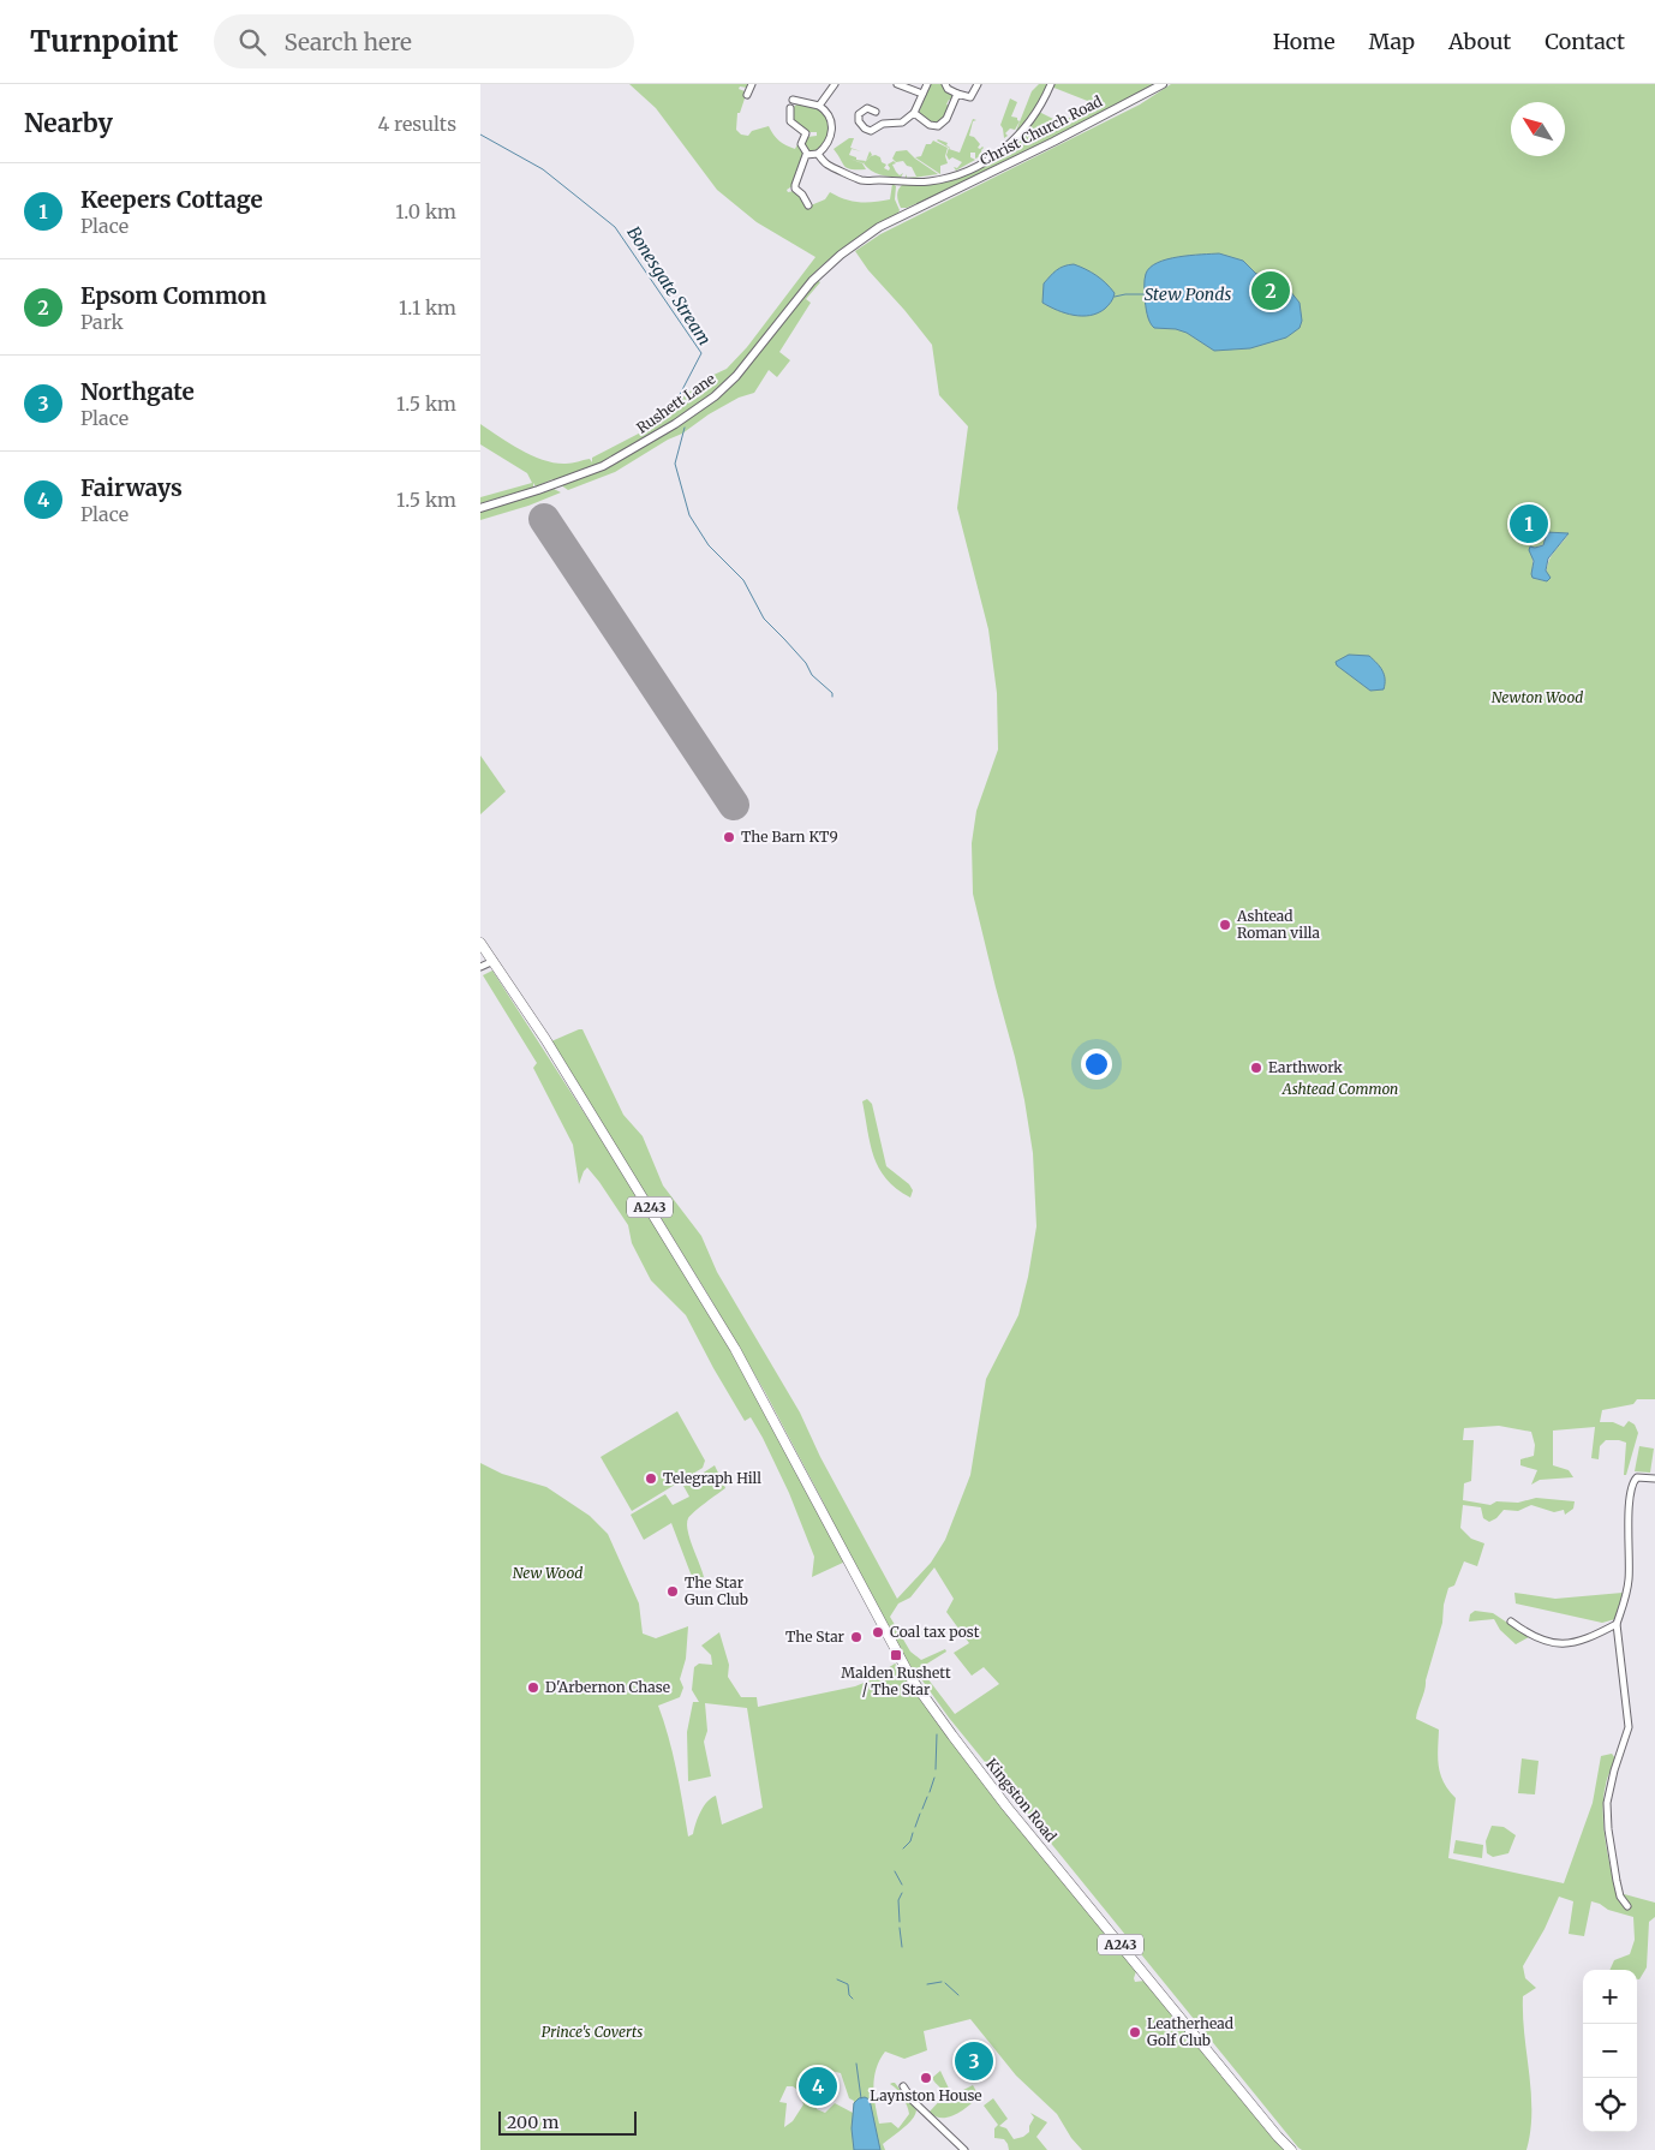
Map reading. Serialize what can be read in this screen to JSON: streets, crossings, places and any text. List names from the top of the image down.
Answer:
{
  "streets": {
    "highway": ["A243", "Kingston Road"],
    "main road": ["Christ Church Road", "Rushett Lane"]
  },
  "crossings": [
    ["Christ Church Road", "Rushett Lane"],
    ["A243", "Kingston Road"]
  ],
  "water": ["Bonesgate Stream", "Stew Ponds"],
  "parks": [
    "Newton Wood",
    "Ashtead Common",
    "New Wood",
    "Prince's Coverts"
  ],
  "places": {
    "other": [
      "The Barn KT9",
      "Ashtead Roman villa",
      "Earthwork",
      "Telegraph Hill",
      "The Star Gun Club",
      "Coal tax post",
      "The Star",
      "D'Arbernon Chase",
      "Leatherhead Golf Club",
      "Laynston House"
    ],
    "transit": ["Malden Rushett / The Star"]
  },
  "scale_bar": "200 m",
  "north": "top left",
  "page": {
    "header": "Turnpoint",
    "search": "Search here",
    "nav": [
      "Home",
      "Map",
      "About",
      "Contact"
    ],
    "heading": ["Nearby", "4 results"],
    "list": [
      {
        "mark": "1",
        "name": "Keepers Cottage",
        "note": "Place",
        "value": "1.0 km"
      },
      {
        "mark": "2",
        "name": "Epsom Common",
        "note": "Park",
        "value": "1.1 km"
      },
      {
        "mark": "3",
        "name": "Northgate",
        "note": "Place",
        "value": "1.5 km"
      },
      {
        "mark": "4",
        "name": "Fairways",
        "note": "Place",
        "value": "1.5 km"
      }
    ],
    "pins": [
      "2",
      "1",
      "3",
      "4"
    ],
    "map_buttons": ["+", "−"],
    "scale": "200 m"
  }
}
